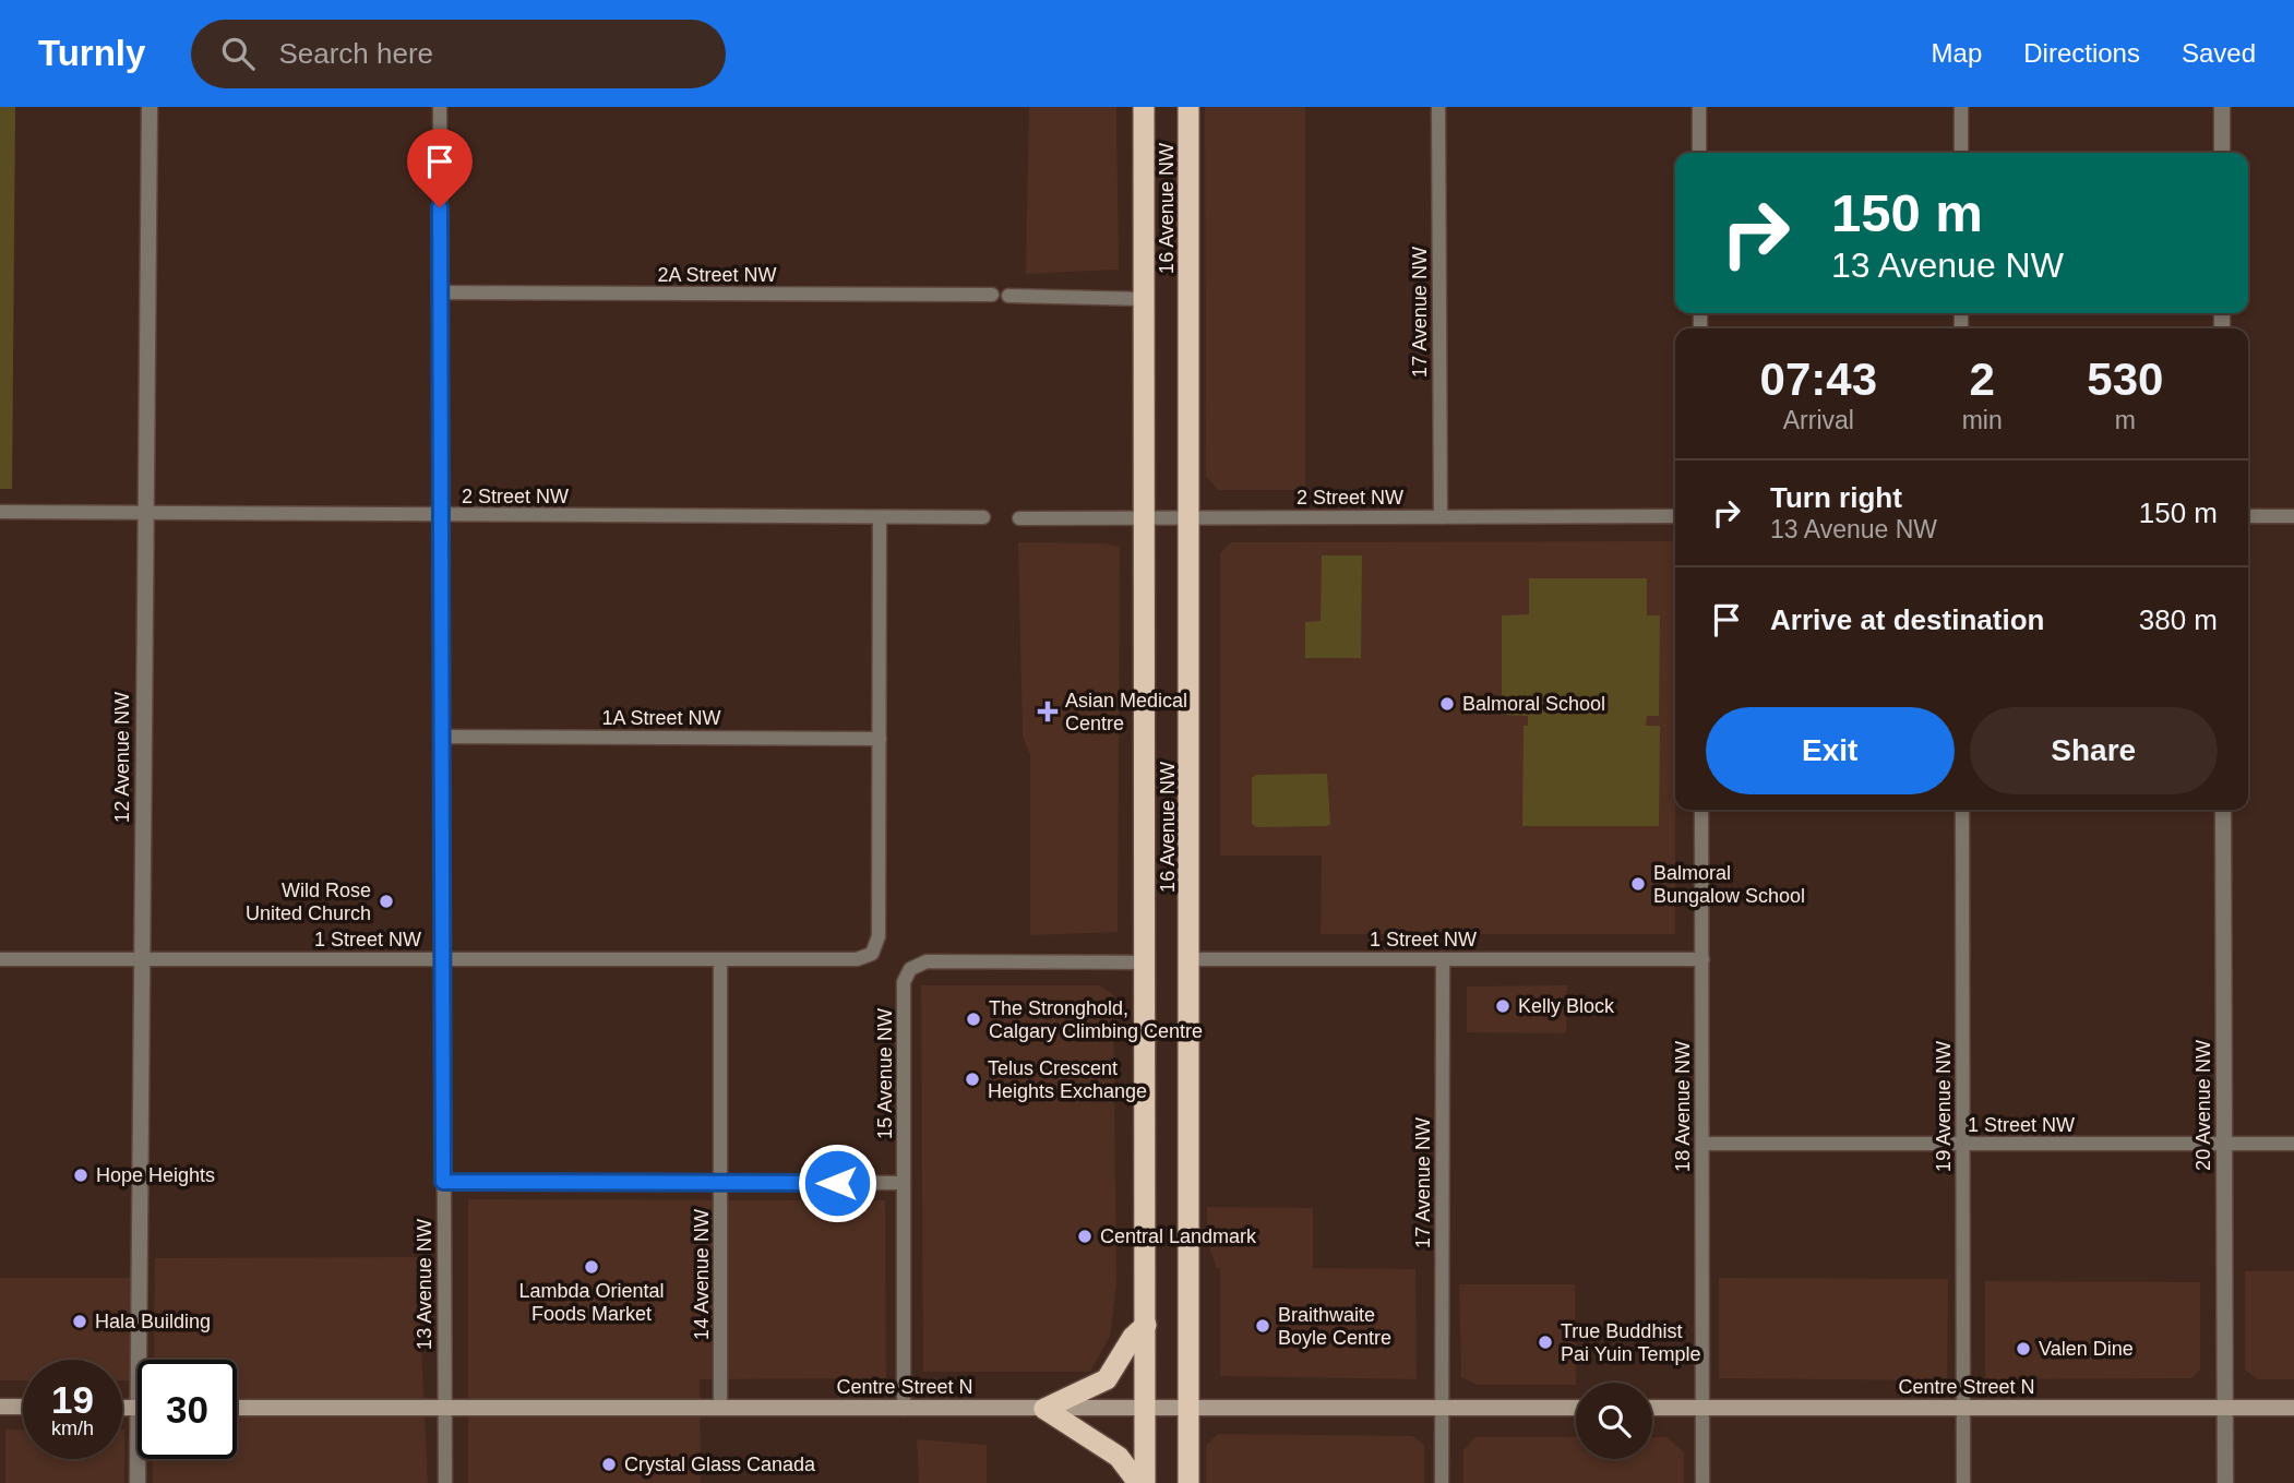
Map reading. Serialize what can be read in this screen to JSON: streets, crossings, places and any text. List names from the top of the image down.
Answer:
{
  "streets": {
    "highway": ["16 Avenue NW"],
    "main road": ["Centre Street N"],
    "street": [
      "2A Street NW",
      "17 Avenue NW",
      "2 Street NW",
      "1A Street NW",
      "12 Avenue NW",
      "1 Street NW",
      "15 Avenue NW",
      "20 Avenue NW",
      "18 Avenue NW",
      "19 Avenue NW",
      "14 Avenue NW",
      "13 Avenue NW"
    ]
  },
  "crossings": [
    ["16 Avenue NW", "2 Street NW"],
    ["16 Avenue NW", "1 Street NW"],
    ["16 Avenue NW", "15 Avenue NW"],
    ["16 Avenue NW", "Centre Street N"],
    ["2A Street NW", "13 Avenue NW"],
    ["17 Avenue NW", "2 Street NW"],
    ["17 Avenue NW", "1 Street NW"],
    ["17 Avenue NW", "Centre Street N"],
    ["2 Street NW", "12 Avenue NW"],
    ["2 Street NW", "13 Avenue NW"],
    ["1A Street NW", "1 Street NW"],
    ["1A Street NW", "13 Avenue NW"],
    ["12 Avenue NW", "1 Street NW"],
    ["1 Street NW", "20 Avenue NW"],
    ["1 Street NW", "18 Avenue NW"],
    ["1 Street NW", "19 Avenue NW"],
    ["1 Street NW", "14 Avenue NW"],
    ["1 Street NW", "13 Avenue NW"],
    ["15 Avenue NW", "Centre Street N"],
    ["20 Avenue NW", "Centre Street N"],
    ["18 Avenue NW", "Centre Street N"],
    ["19 Avenue NW", "Centre Street N"],
    ["14 Avenue NW", "Centre Street N"],
    ["13 Avenue NW", "Centre Street N"]
  ],
  "places": {
    "other": [
      "Balmoral School",
      "Balmoral Bungalow School",
      "Wild Rose United Church",
      "Kelly Block",
      "The Stronghold, Calgary Climbing Centre",
      "Telus Crescent Heights Exchange",
      "Hope Heights",
      "Central Landmark",
      "Lambda Oriental Foods Market",
      "Hala Building",
      "Braithwaite Boyle Centre",
      "True Buddhist Pai Yuin Temple",
      "Valen Dine",
      "Crystal Glass Canada"
    ],
    "health": ["Asian Medical Centre"]
  },
  "page": {
    "header": "Turnly",
    "search": "Search here",
    "nav": ["Map", "Directions", "Saved"],
    "turn": ["150 m", "13 Avenue NW"],
    "eta": [
      "07:43",
      "Arrival",
      "2",
      "min",
      "530",
      "m"
    ],
    "list": [
      {
        "name": "Turn right",
        "note": "13 Avenue NW",
        "value": "150 m"
      },
      {
        "name": "Arrive at destination",
        "value": "380 m"
      }
    ],
    "buttons": ["Exit", "Share"],
    "speed": "19 km/h",
    "limit": "30"
  }
}
